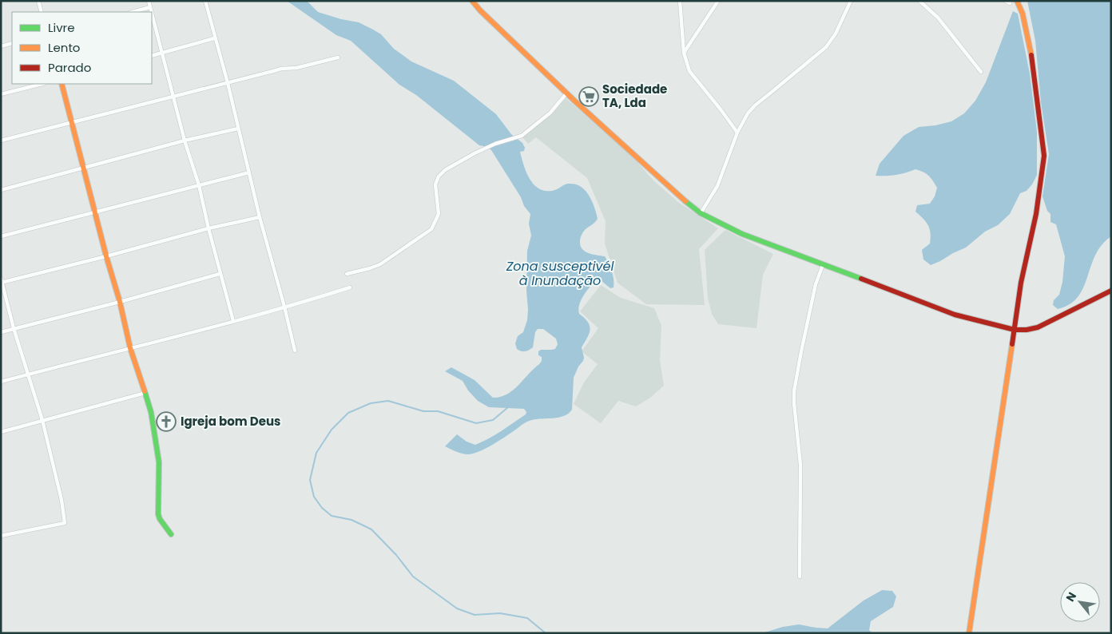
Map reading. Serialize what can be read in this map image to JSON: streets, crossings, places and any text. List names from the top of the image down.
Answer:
{
  "water": ["Zona susceptivél à Inundação"],
  "places": {
    "supermarket": ["Sociedade TA, Lda"],
    "church": ["Igreja bom Deus"]
  },
  "legend": ["Livre", "Lento", "Parado"],
  "north": "top left"
}
